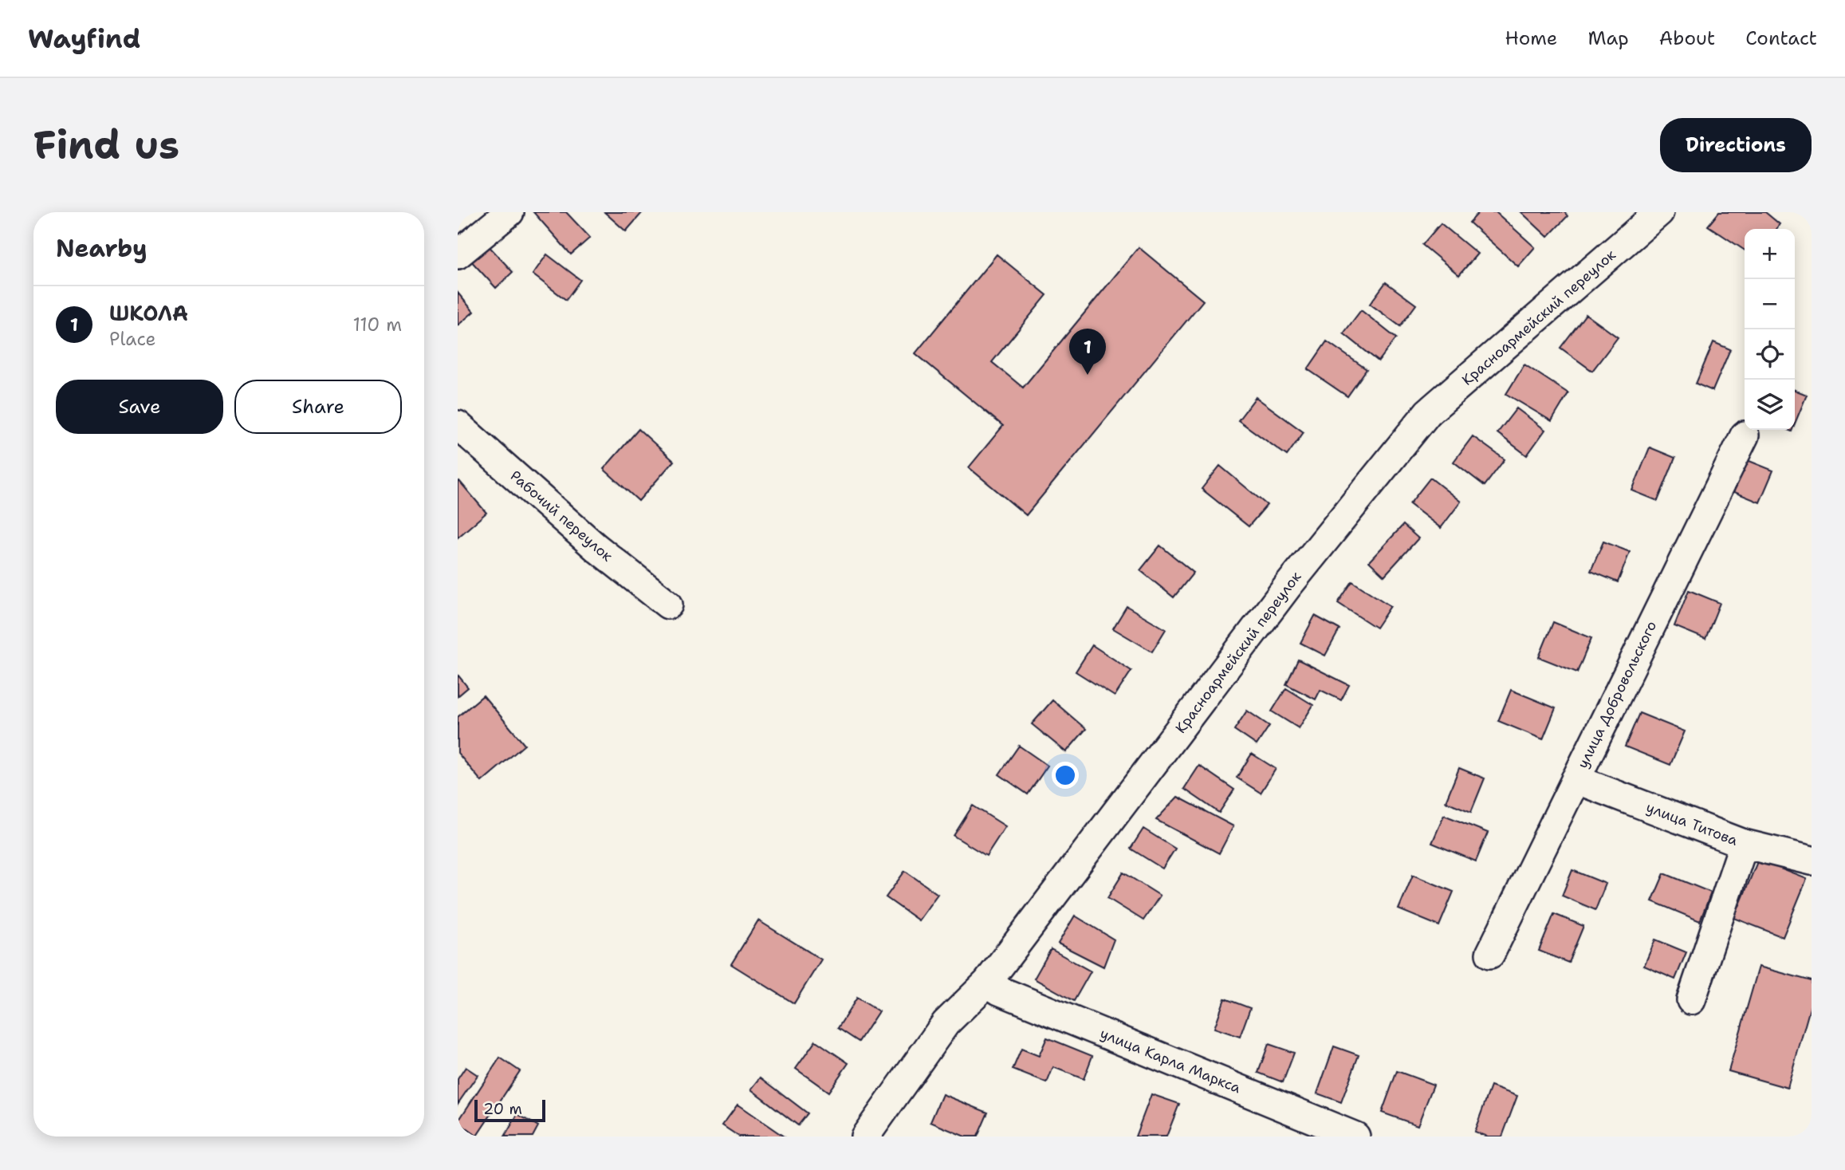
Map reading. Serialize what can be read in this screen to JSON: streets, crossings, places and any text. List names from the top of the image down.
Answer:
{
  "streets": {
    "street": [
      "Красноармейский переулок",
      "Рабочий переулок",
      "улица Добровольского",
      "улица Титова",
      "улица Карла Маркса"
    ]
  },
  "crossings": [
    ["Красноармейский переулок", "улица Карла Маркса"],
    ["улица Добровольского", "улица Титова"]
  ],
  "scale_bar": "20 m",
  "page": {
    "header": "Wayfind",
    "nav": [
      "Home",
      "Map",
      "About",
      "Contact"
    ],
    "buttons": [
      "Directions",
      ["Save", "Share"]
    ],
    "title": "Find us",
    "heading": "Nearby",
    "map_buttons": ["+", "−"],
    "list": [
      {
        "mark": "1",
        "name": "ШКОЛА",
        "note": "Place",
        "value": "110 m"
      }
    ],
    "pins": "1",
    "scale": "20 m"
  }
}
